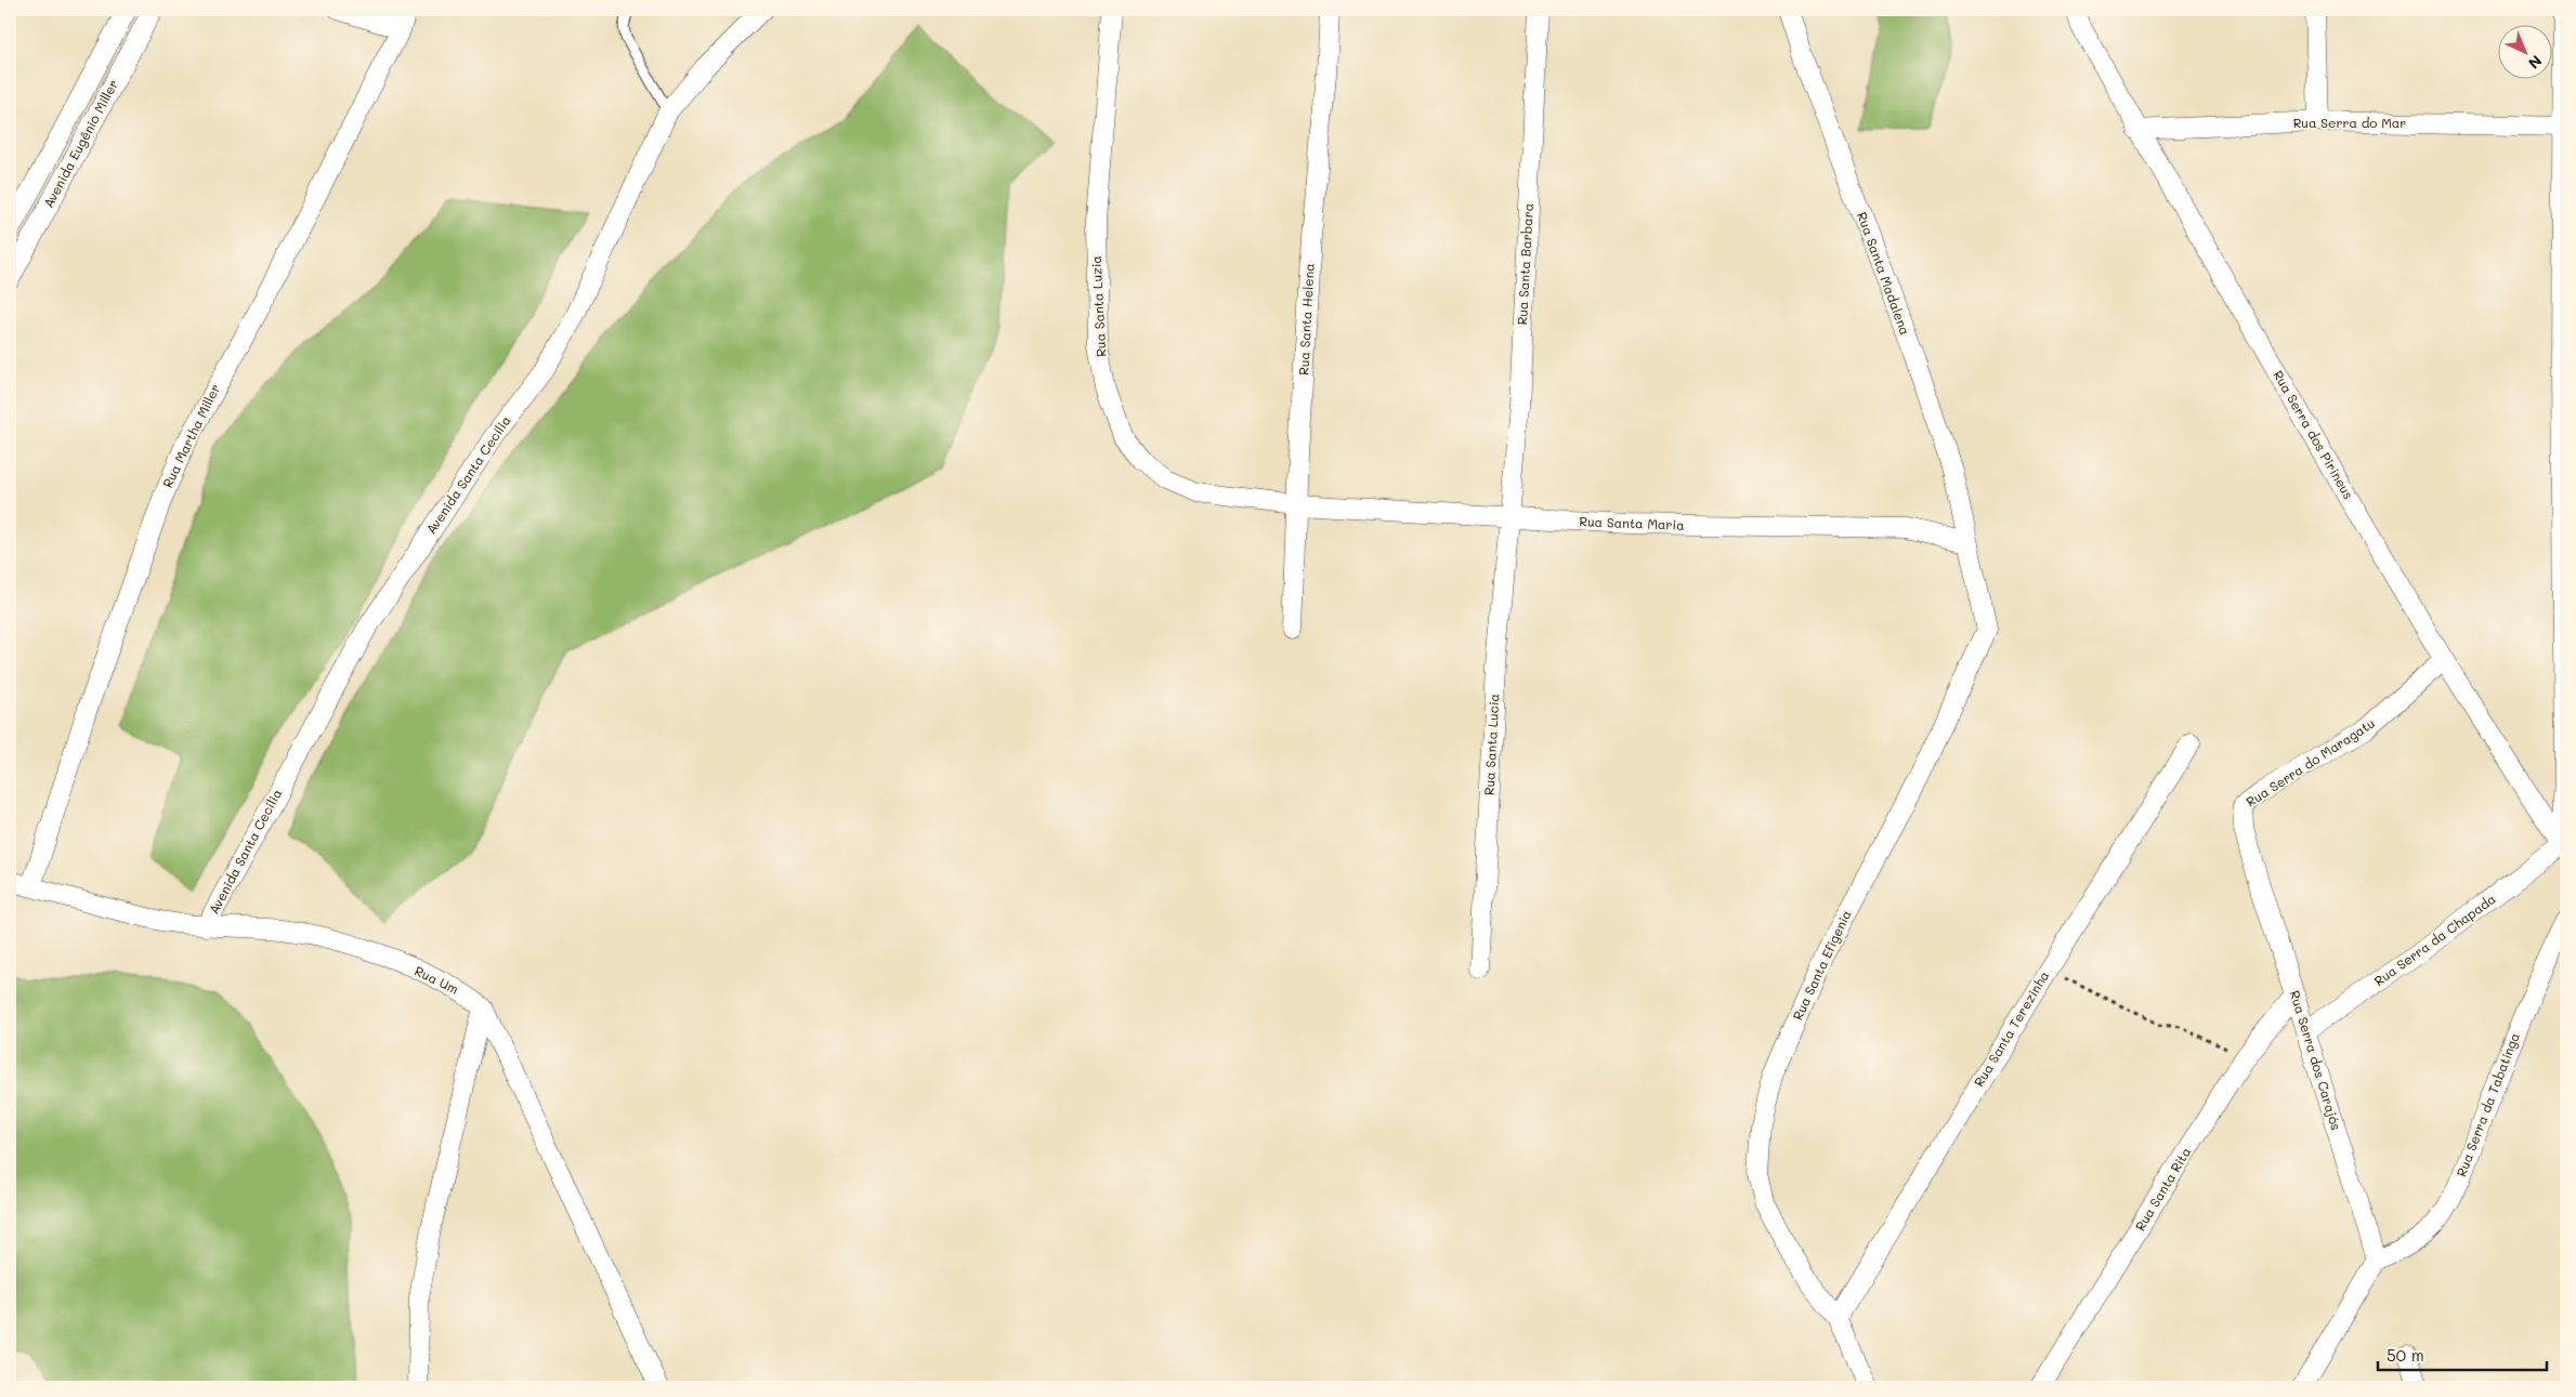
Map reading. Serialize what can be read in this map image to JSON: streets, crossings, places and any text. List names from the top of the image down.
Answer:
{
  "streets": {
    "street": [
      "Rua Serra do Mar",
      "Avenida Eugênio Miller",
      "Rua Santa Barbara",
      "Rua Santa Madalena",
      "Rua Santa Luzia",
      "Rua Santa Helena",
      "Rua Serra dos Pirineus",
      "Rua Martha Miller",
      "Avenida Santa Cecília",
      "Rua Santa Maria",
      "Rua Santa Lucia",
      "Rua Serra do Maragatu",
      "Rua Serra da Chapada",
      "Rua Santa Efigenia",
      "Rua Um",
      "Rua Santa Terezinha",
      "Rua Serra dos Carajós",
      "Rua Serra da Tabatinga",
      "Rua Santa Rita"
    ]
  },
  "crossings": [
    ["Rua Serra do Mar", "Rua Serra dos Pirineus"],
    ["Rua Santa Barbara", "Rua Santa Maria"],
    ["Rua Santa Barbara", "Rua Santa Lucia"],
    ["Rua Santa Madalena", "Rua Santa Maria"],
    ["Rua Santa Madalena", "Rua Santa Efigenia"],
    ["Rua Santa Luzia", "Rua Santa Helena"],
    ["Rua Santa Luzia", "Rua Santa Maria"],
    ["Rua Santa Helena", "Rua Santa Maria"],
    ["Rua Serra dos Pirineus", "Rua Serra do Maragatu"],
    ["Rua Serra dos Pirineus", "Rua Serra da Chapada"],
    ["Rua Martha Miller", "Rua Um"],
    ["Avenida Santa Cecília", "Rua Um"],
    ["Rua Santa Maria", "Rua Santa Lucia"],
    ["Rua Santa Maria", "Rua Santa Efigenia"],
    ["Rua Serra do Maragatu", "Rua Serra dos Carajós"],
    ["Rua Serra da Chapada", "Rua Serra dos Carajós"],
    ["Rua Santa Efigenia", "Rua Santa Terezinha"],
    ["Rua Serra dos Carajós", "Rua Serra da Tabatinga"],
    ["Rua Serra dos Carajós", "Rua Santa Rita"]
  ],
  "scale_bar": "50 m",
  "north": "bottom right"
}
